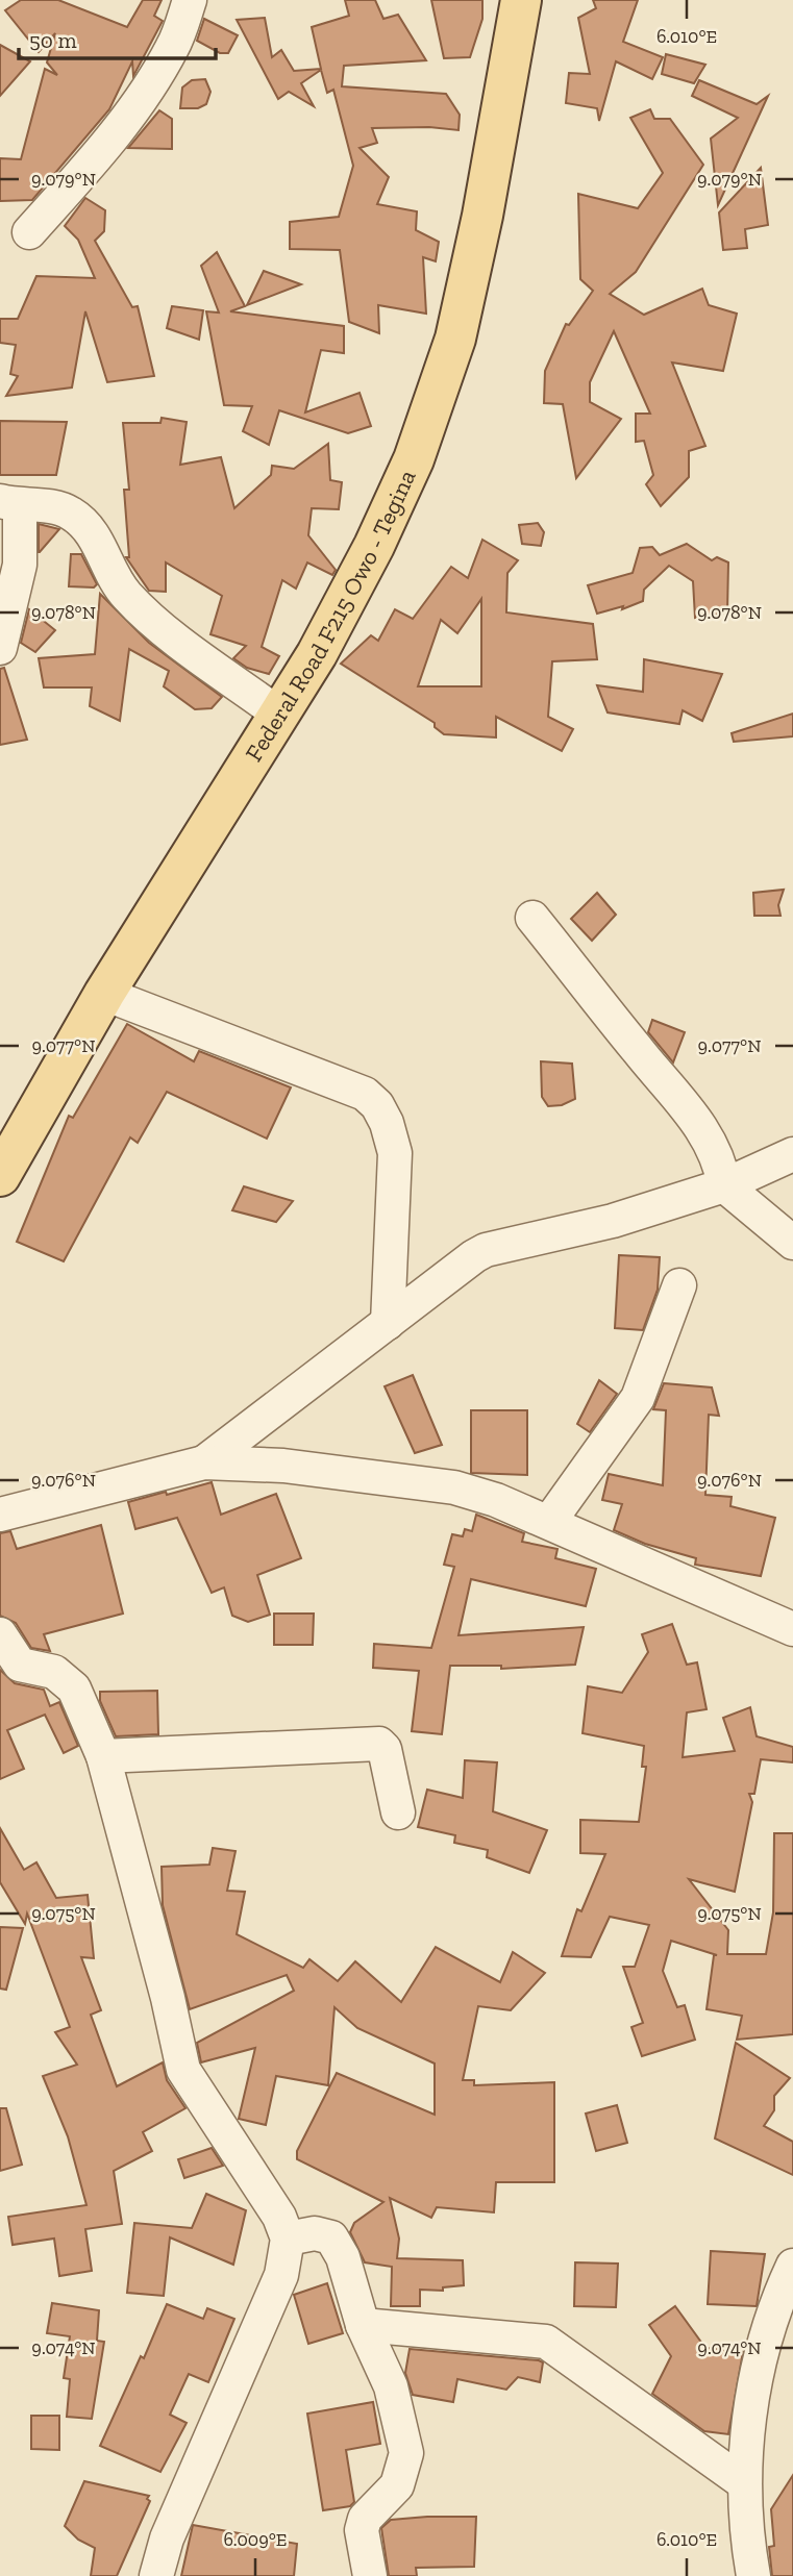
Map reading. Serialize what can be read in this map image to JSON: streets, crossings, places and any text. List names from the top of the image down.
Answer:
{
  "streets": {
    "main road": ["Federal Road F215 Owo - Tegina"]
  },
  "scale_bar": "50 m",
  "coordinates": [
    "6.010°E",
    "9.079°N",
    "9.078°N",
    "9.077°N",
    "9.076°N",
    "9.075°N",
    "9.074°N",
    "6.009°E"
  ]
}
